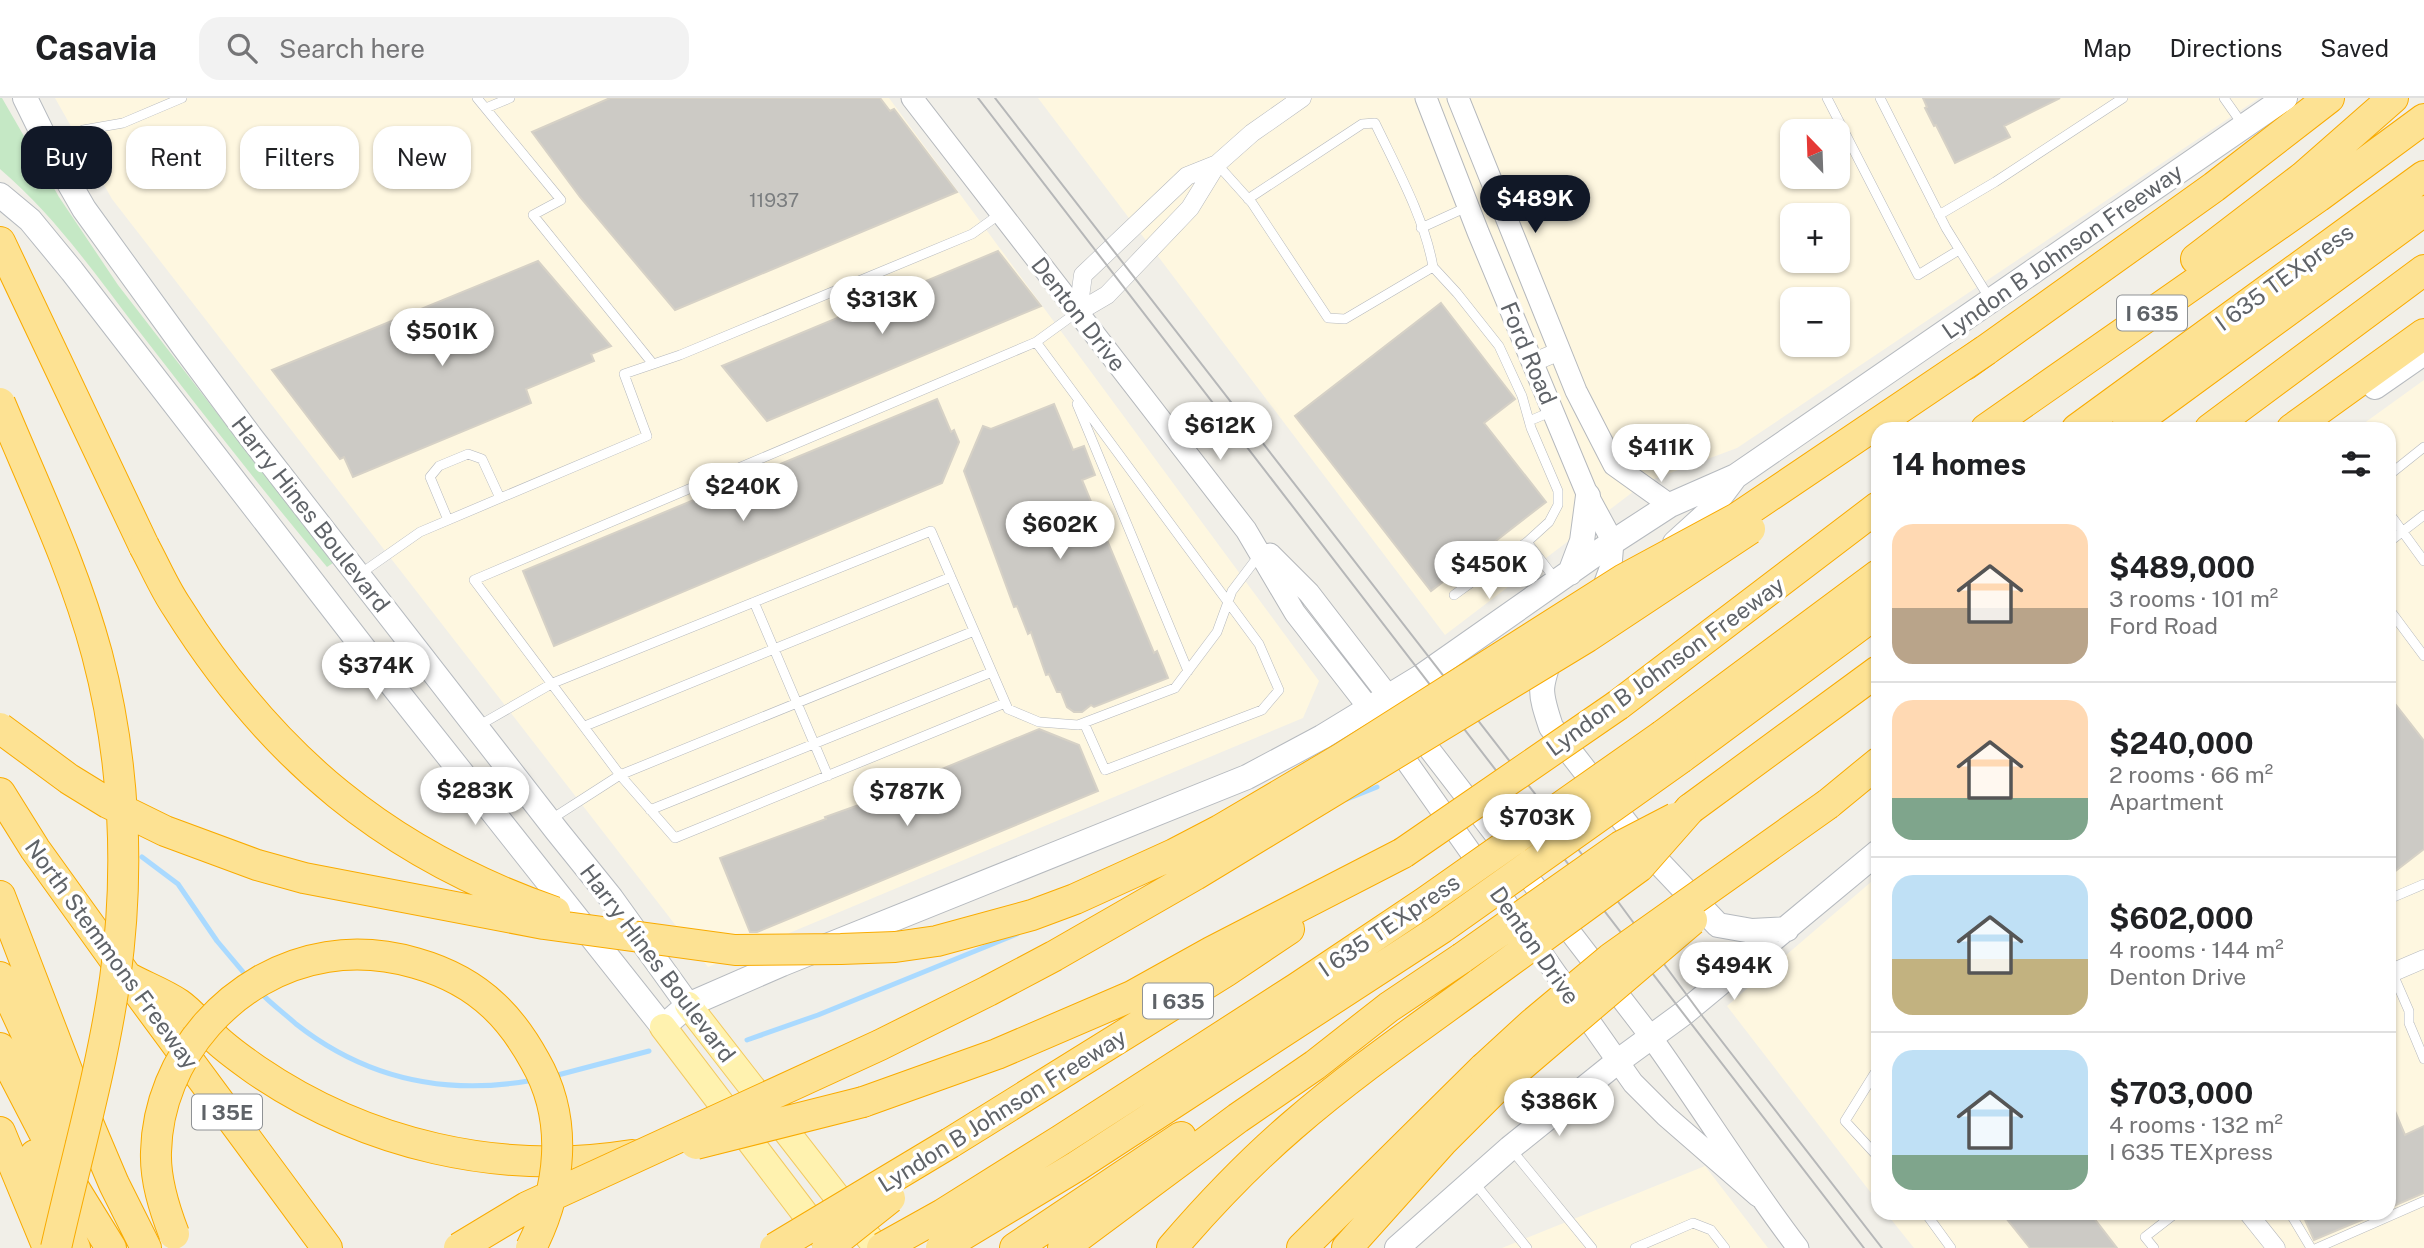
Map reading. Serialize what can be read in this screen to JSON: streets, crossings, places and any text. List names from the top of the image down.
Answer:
{
  "streets": {
    "highway": [
      "Lyndon B Johnson Freeway",
      "I 635 TEXpress",
      "I 635",
      "North Stemmons Freeway",
      "I 35E"
    ],
    "main road": ["Harry Hines Boulevard"],
    "street": ["Denton Drive", "Ford Road"]
  },
  "house_numbers": ["11937"],
  "north": "top left",
  "page": {
    "header": "Casavia",
    "search": "Search here",
    "nav": ["Map", "Directions", "Saved"],
    "map_buttons": ["+", "−"],
    "chip": [
      "Buy",
      "Rent",
      "Filters",
      "New"
    ],
    "price": [
      "$489K",
      "$313K",
      "$501K",
      "$612K",
      "$411K",
      "$240K",
      "$602K",
      "$450K",
      "$374K",
      "$283K",
      "$787K",
      "$703K",
      "$494K",
      "$386K"
    ],
    "heading": "14 homes",
    "list": [
      {
        "name": "$489,000",
        "note": "3 rooms · 101 m² · Ford Road"
      },
      {
        "name": "$240,000",
        "note": "2 rooms · 66 m² · Apartment"
      },
      {
        "name": "$602,000",
        "note": "4 rooms · 144 m² · Denton Drive"
      },
      {
        "name": "$703,000",
        "note": "4 rooms · 132 m² · I 635 TEXpress"
      }
    ]
  }
}
